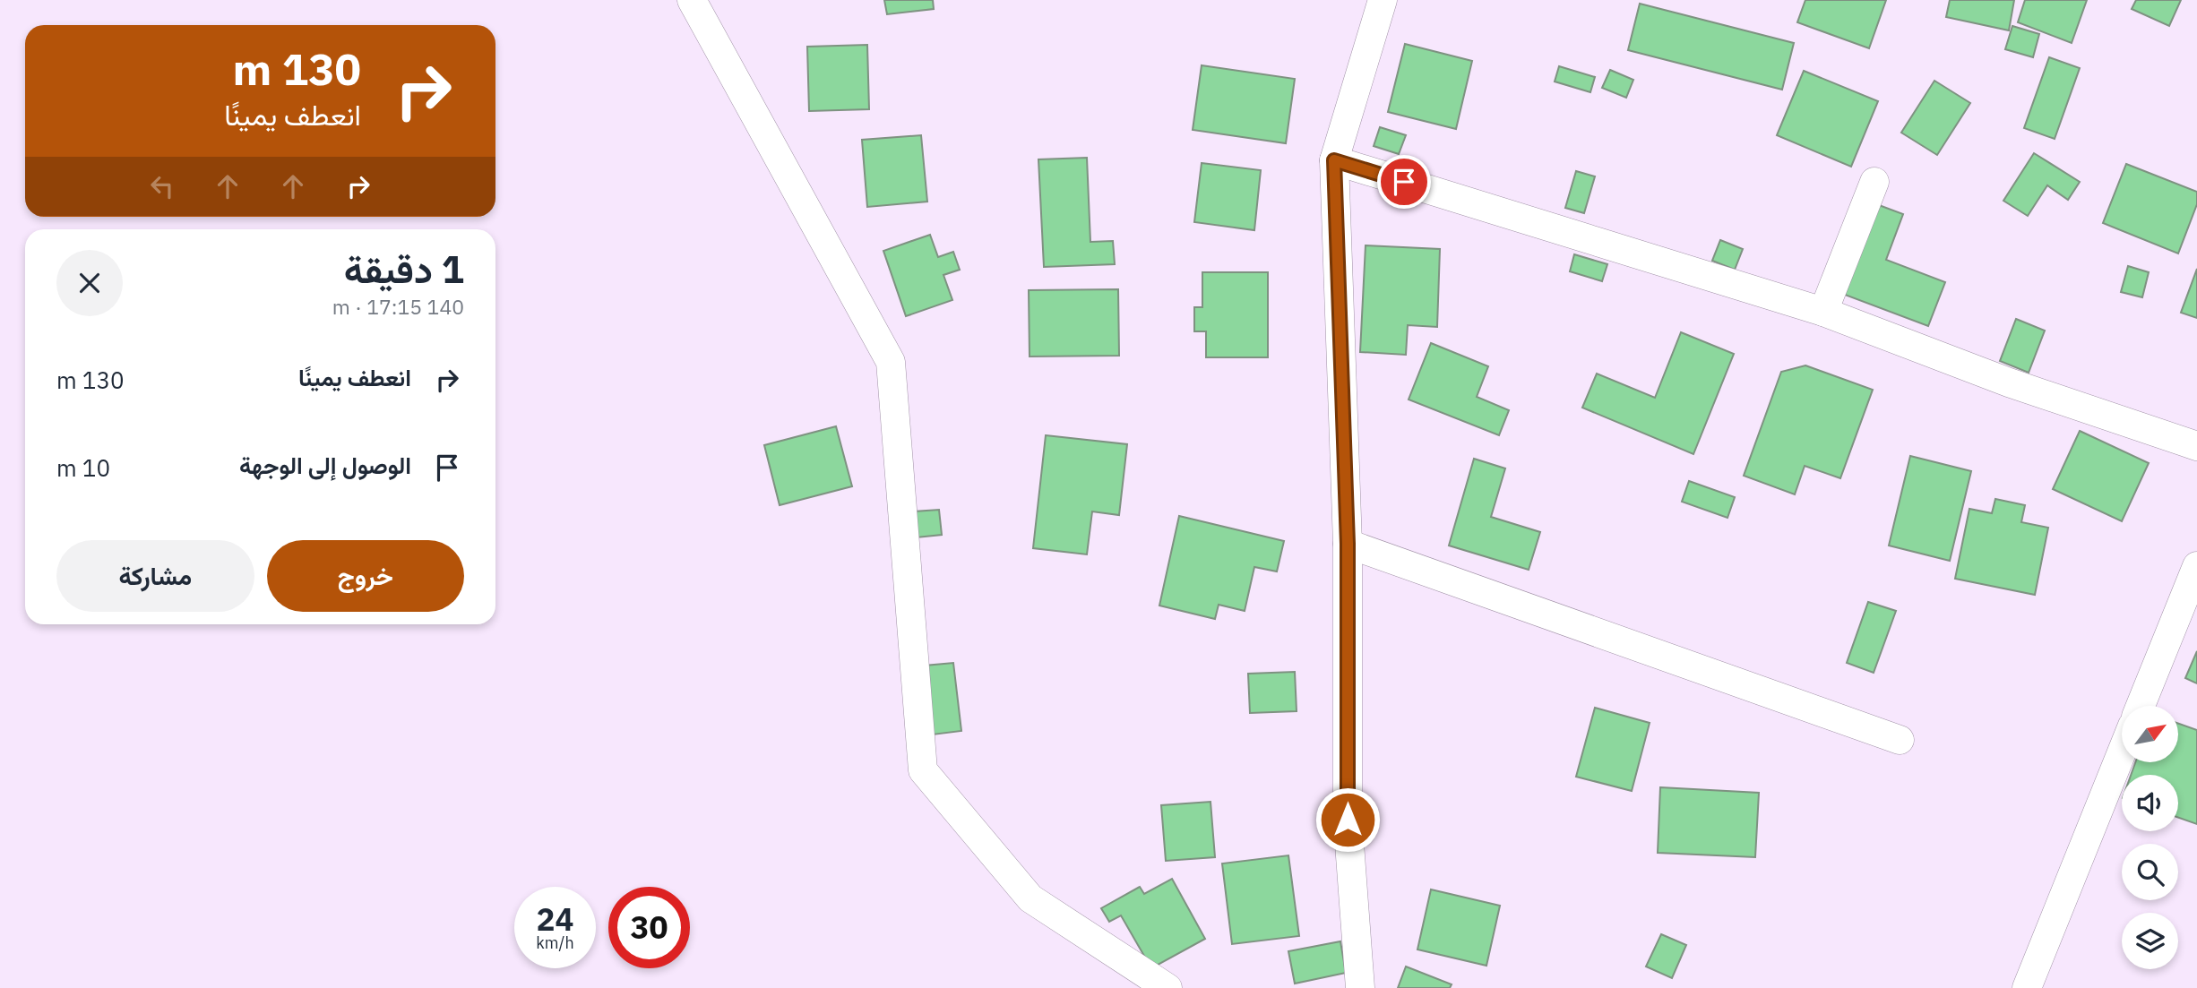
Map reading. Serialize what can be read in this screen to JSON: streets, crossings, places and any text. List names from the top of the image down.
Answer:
{
  "north": "top right",
  "page": {
    "turn": ["130 m", "انعطف يمينًا"],
    "heading": ["1 دقيقة", "140 m · 17:15"],
    "list": [
      {
        "name": "انعطف يمينًا",
        "value": "130 m"
      },
      {
        "name": "الوصول إلى الوجهة",
        "value": "10 m"
      }
    ],
    "buttons": ["خروج", "مشاركة"],
    "speed": "24 km/h",
    "limit": "30"
  }
}
